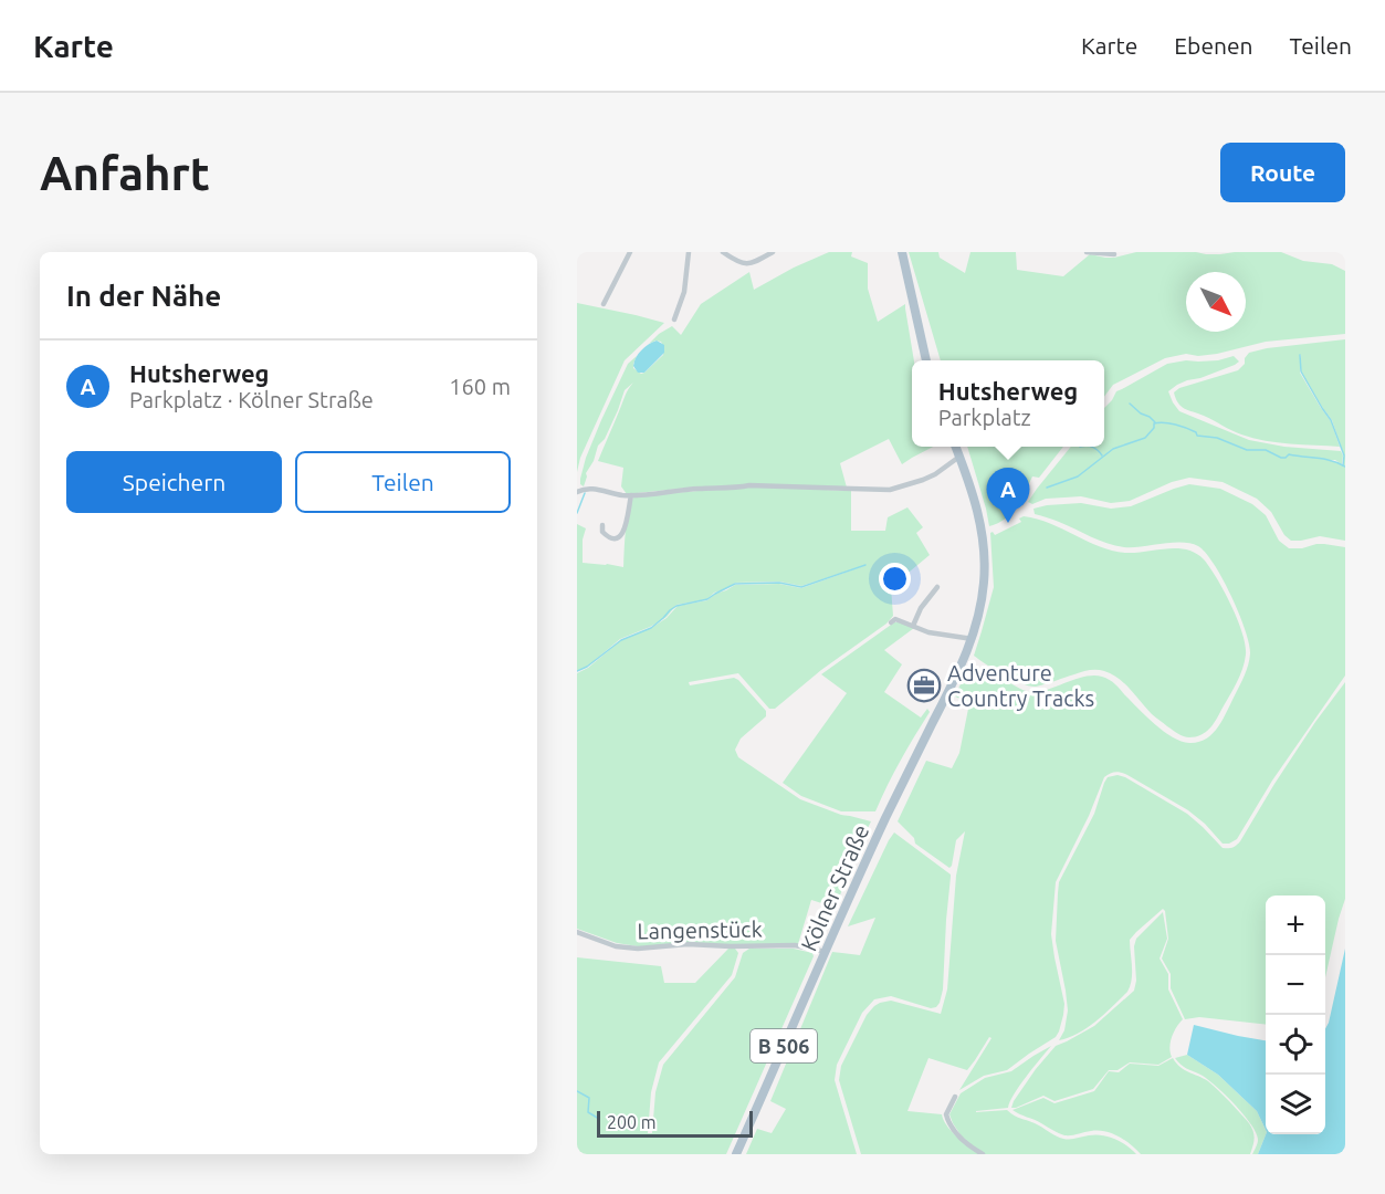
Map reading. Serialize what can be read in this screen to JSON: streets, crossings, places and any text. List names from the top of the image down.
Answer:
{
  "streets": {
    "main road": ["Kölner Straße", "B 506"],
    "street": ["Langenstück"]
  },
  "crossings": [
    ["Kölner Straße", "Langenstück"]
  ],
  "places": {
    "office": ["Adventure Country Tracks"]
  },
  "scale_bar": "200 m",
  "north": "bottom right",
  "page": {
    "header": "Karte",
    "nav": ["Karte", "Ebenen", "Teilen"],
    "buttons": [
      "Route",
      ["Speichern", "Teilen"]
    ],
    "title": "Anfahrt",
    "heading": "In der Nähe",
    "list": [
      {
        "mark": "A",
        "name": "Hutsherweg",
        "note": "Parkplatz · Kölner Straße",
        "value": "160 m"
      }
    ],
    "popup": ["Hutsherweg", "Parkplatz"],
    "pins": "A",
    "map_buttons": ["+", "−"],
    "scale": "200 m"
  }
}
